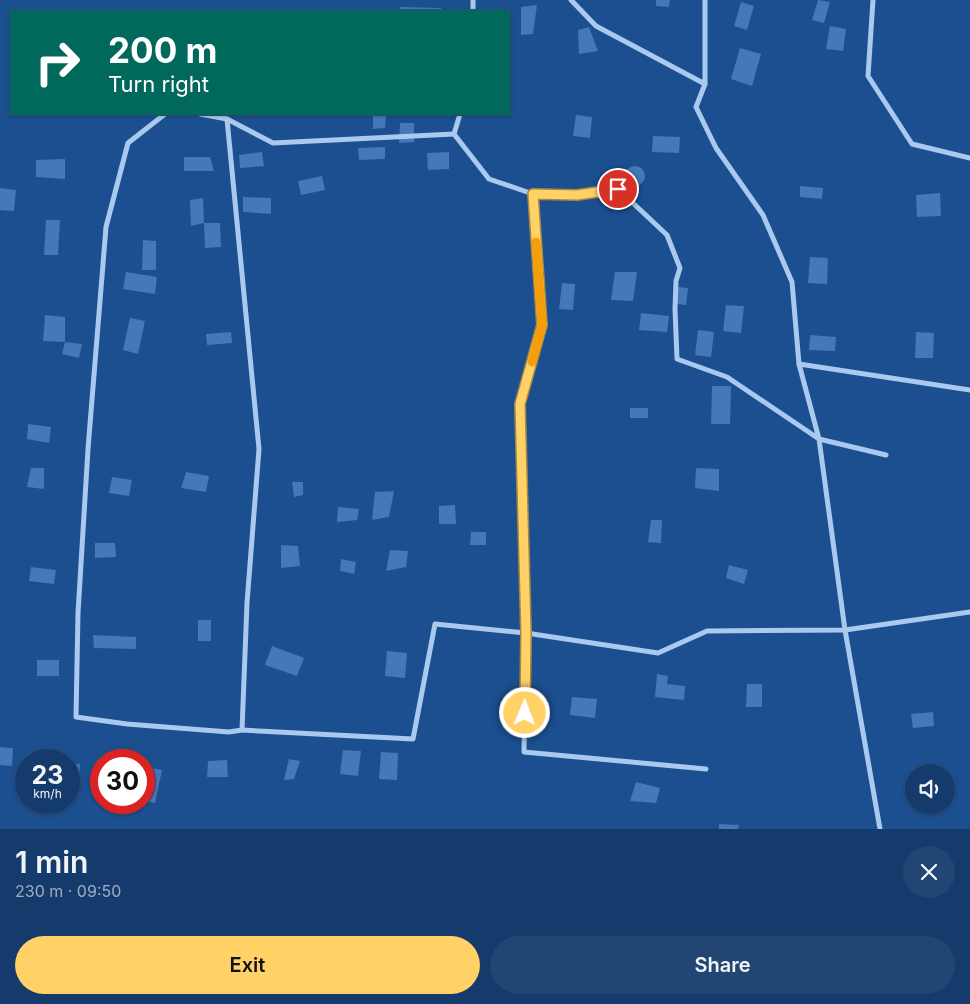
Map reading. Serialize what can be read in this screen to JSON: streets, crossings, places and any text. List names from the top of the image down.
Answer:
{
  "page": {
    "turn": ["200 m", "Turn right"],
    "speed": "23 km/h",
    "limit": "30",
    "heading": ["1 min", "230 m · 09:50"],
    "buttons": ["Exit", "Share"]
  }
}
